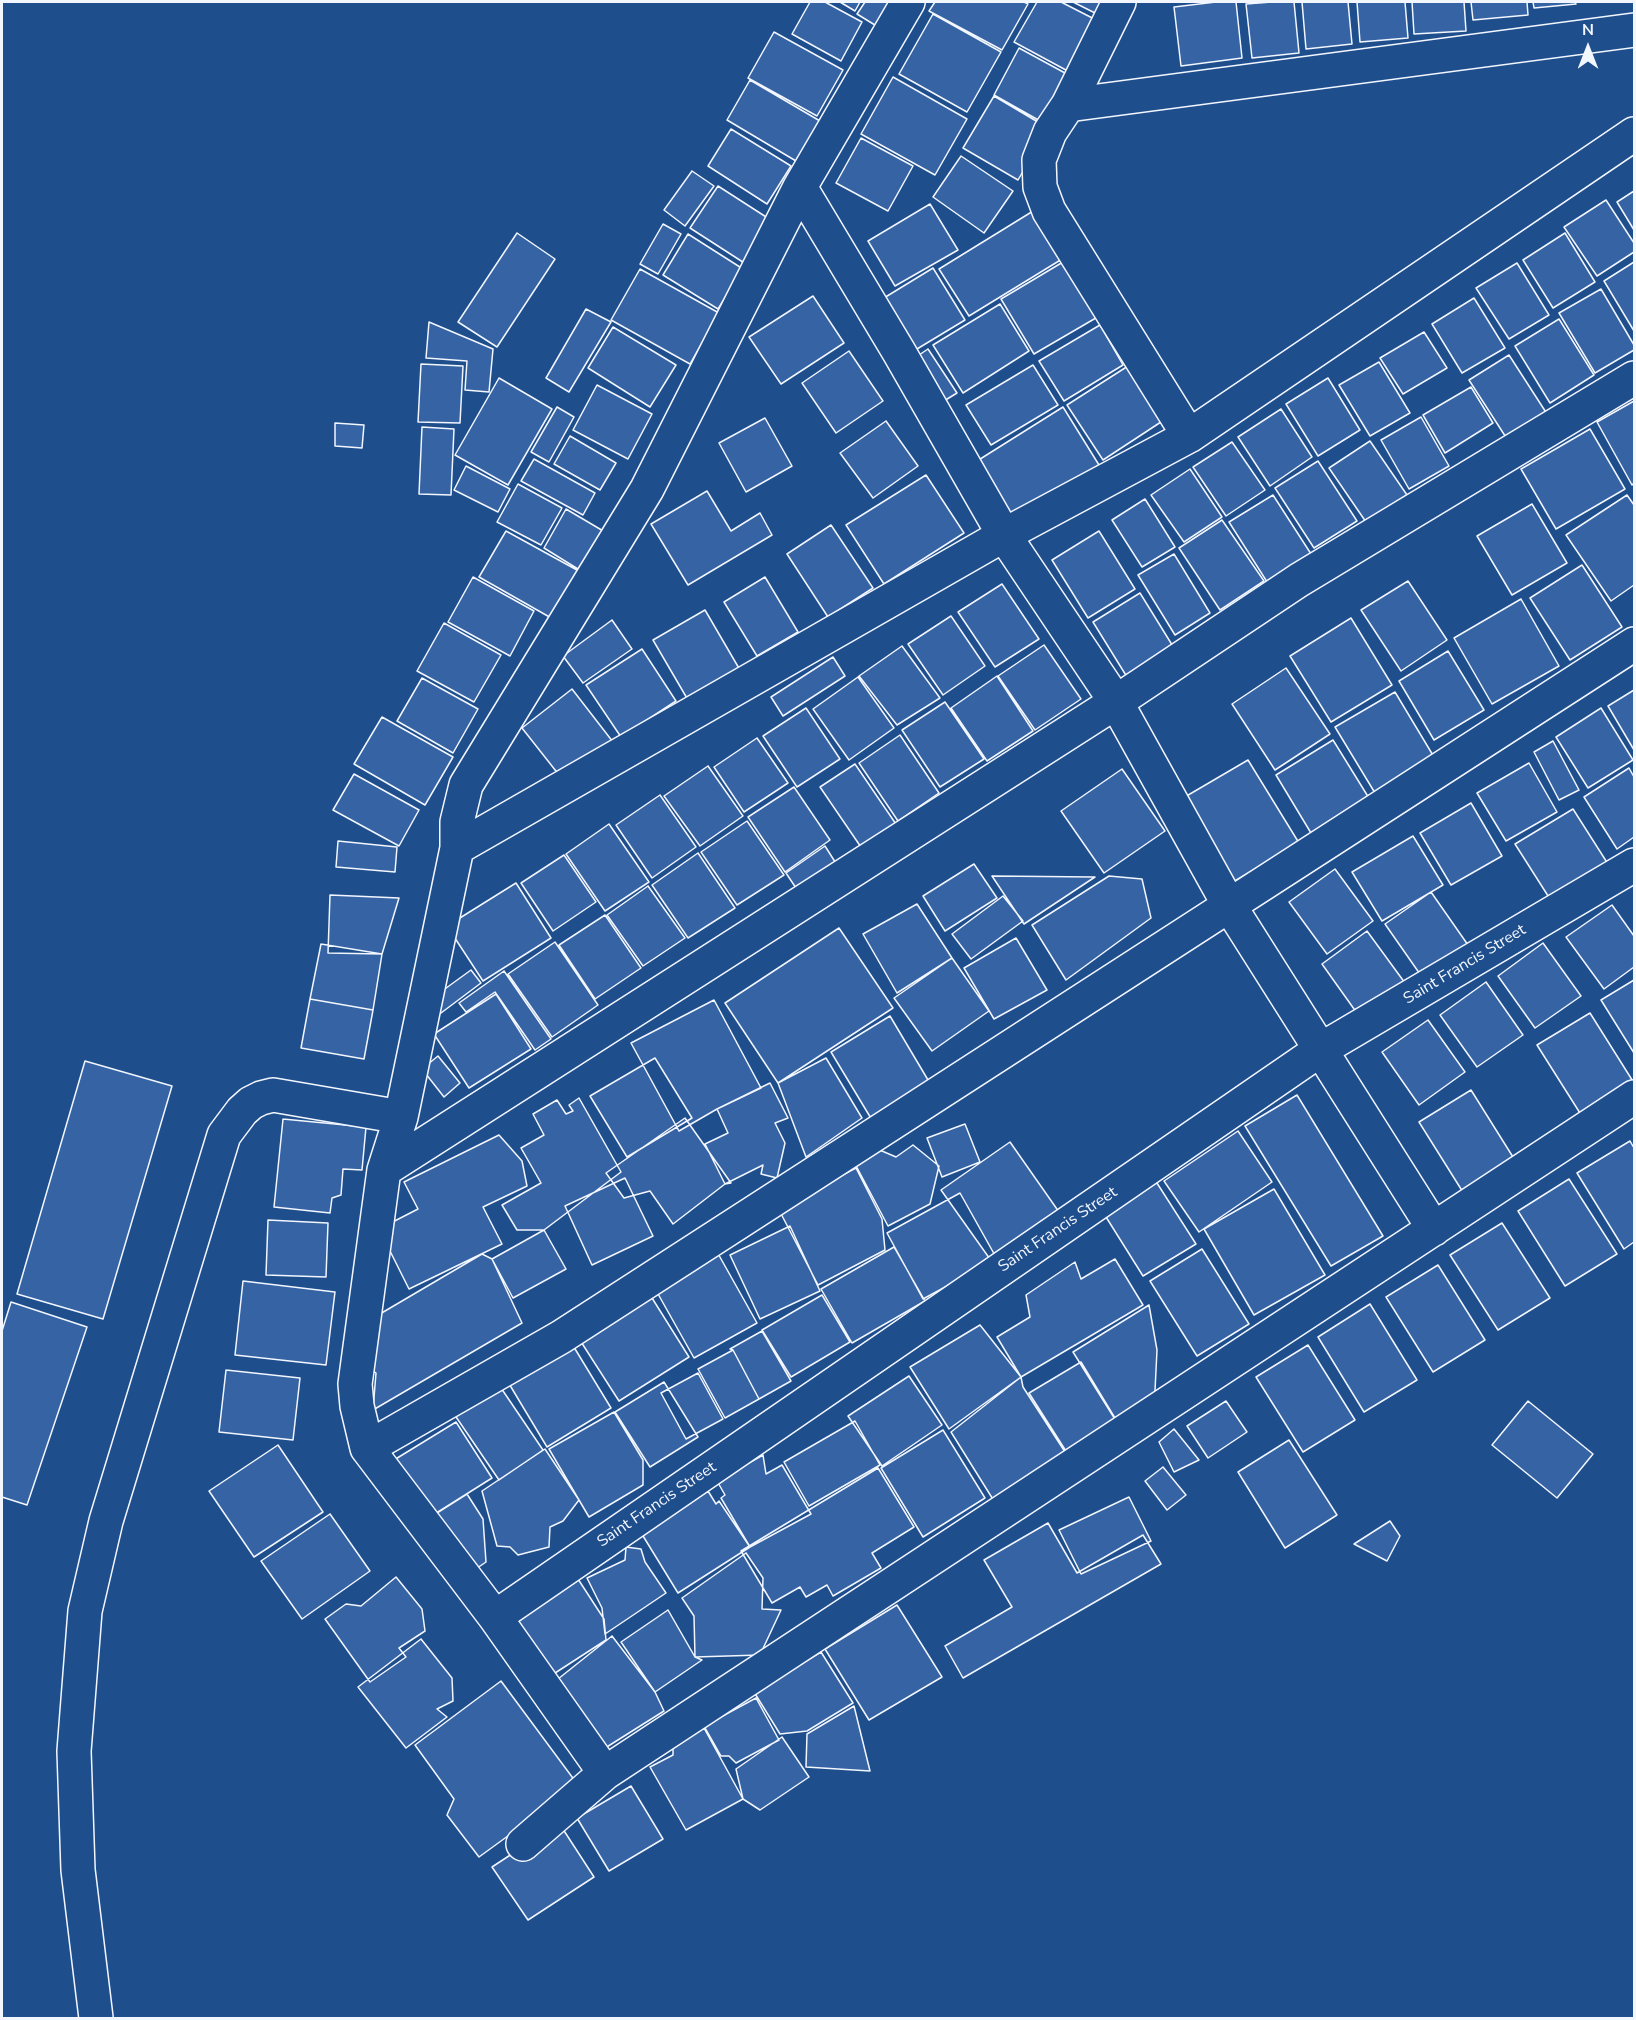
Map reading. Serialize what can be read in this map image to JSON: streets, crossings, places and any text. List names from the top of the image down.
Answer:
{
  "streets": {
    "street": ["Saint Francis Street"]
  },
  "north": "top"
}
